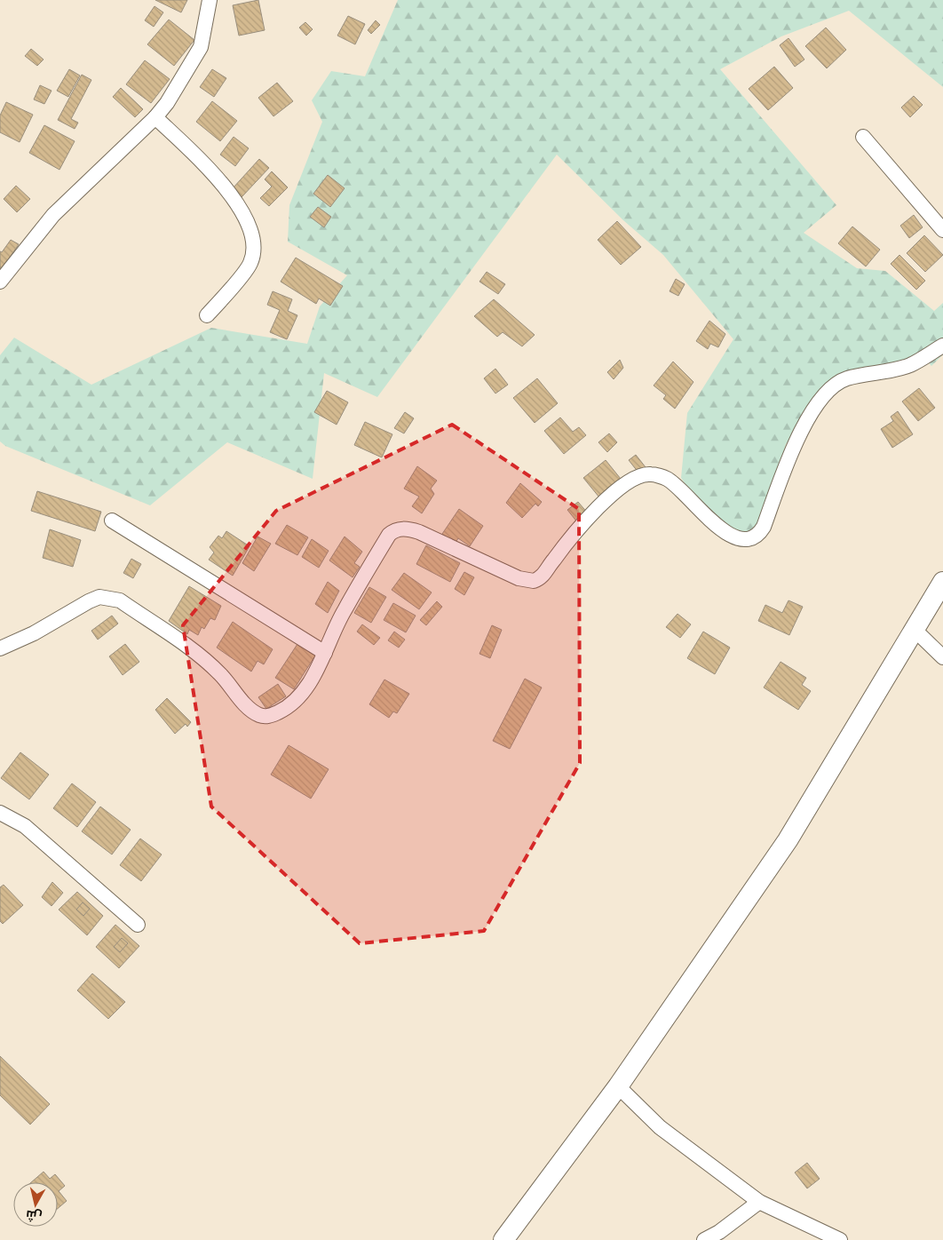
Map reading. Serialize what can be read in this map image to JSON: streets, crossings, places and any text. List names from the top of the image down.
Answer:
{
  "north": "bottom"
}
